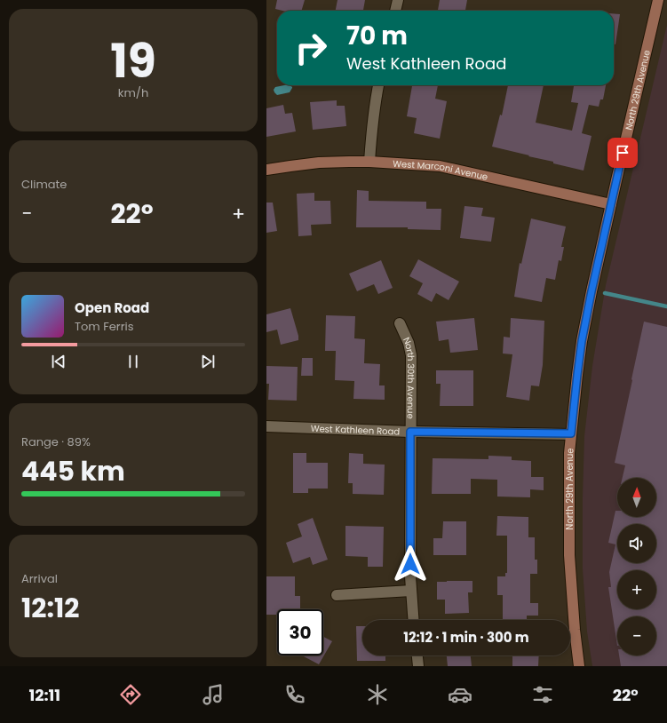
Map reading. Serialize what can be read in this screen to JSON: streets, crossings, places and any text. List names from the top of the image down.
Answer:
{
  "streets": {
    "street": [
      "North 29th Avenue",
      "West Marconi Avenue",
      "North 30th Avenue",
      "West Kathleen Road"
    ]
  },
  "crossings": [
    ["North 29th Avenue", "West Marconi Avenue"],
    ["North 29th Avenue", "West Kathleen Road"],
    ["North 30th Avenue", "West Kathleen Road"]
  ],
  "north": "top",
  "page": {
    "tile": [
      ["19", "km/h"],
      "Climate",
      ["Range · 89%", "445 km"],
      ["Arrival", "12:12"]
    ],
    "turn": ["70 m", "West Kathleen Road"],
    "heat": ["−", "22°", "+"],
    "song": ["Open Road", "Tom Ferris"],
    "map_buttons": ["+", "−"],
    "limit": "30",
    "trip": "12:12 · 1 min · 300 m",
    "tabs": ["12:11", "22°"]
  }
}
